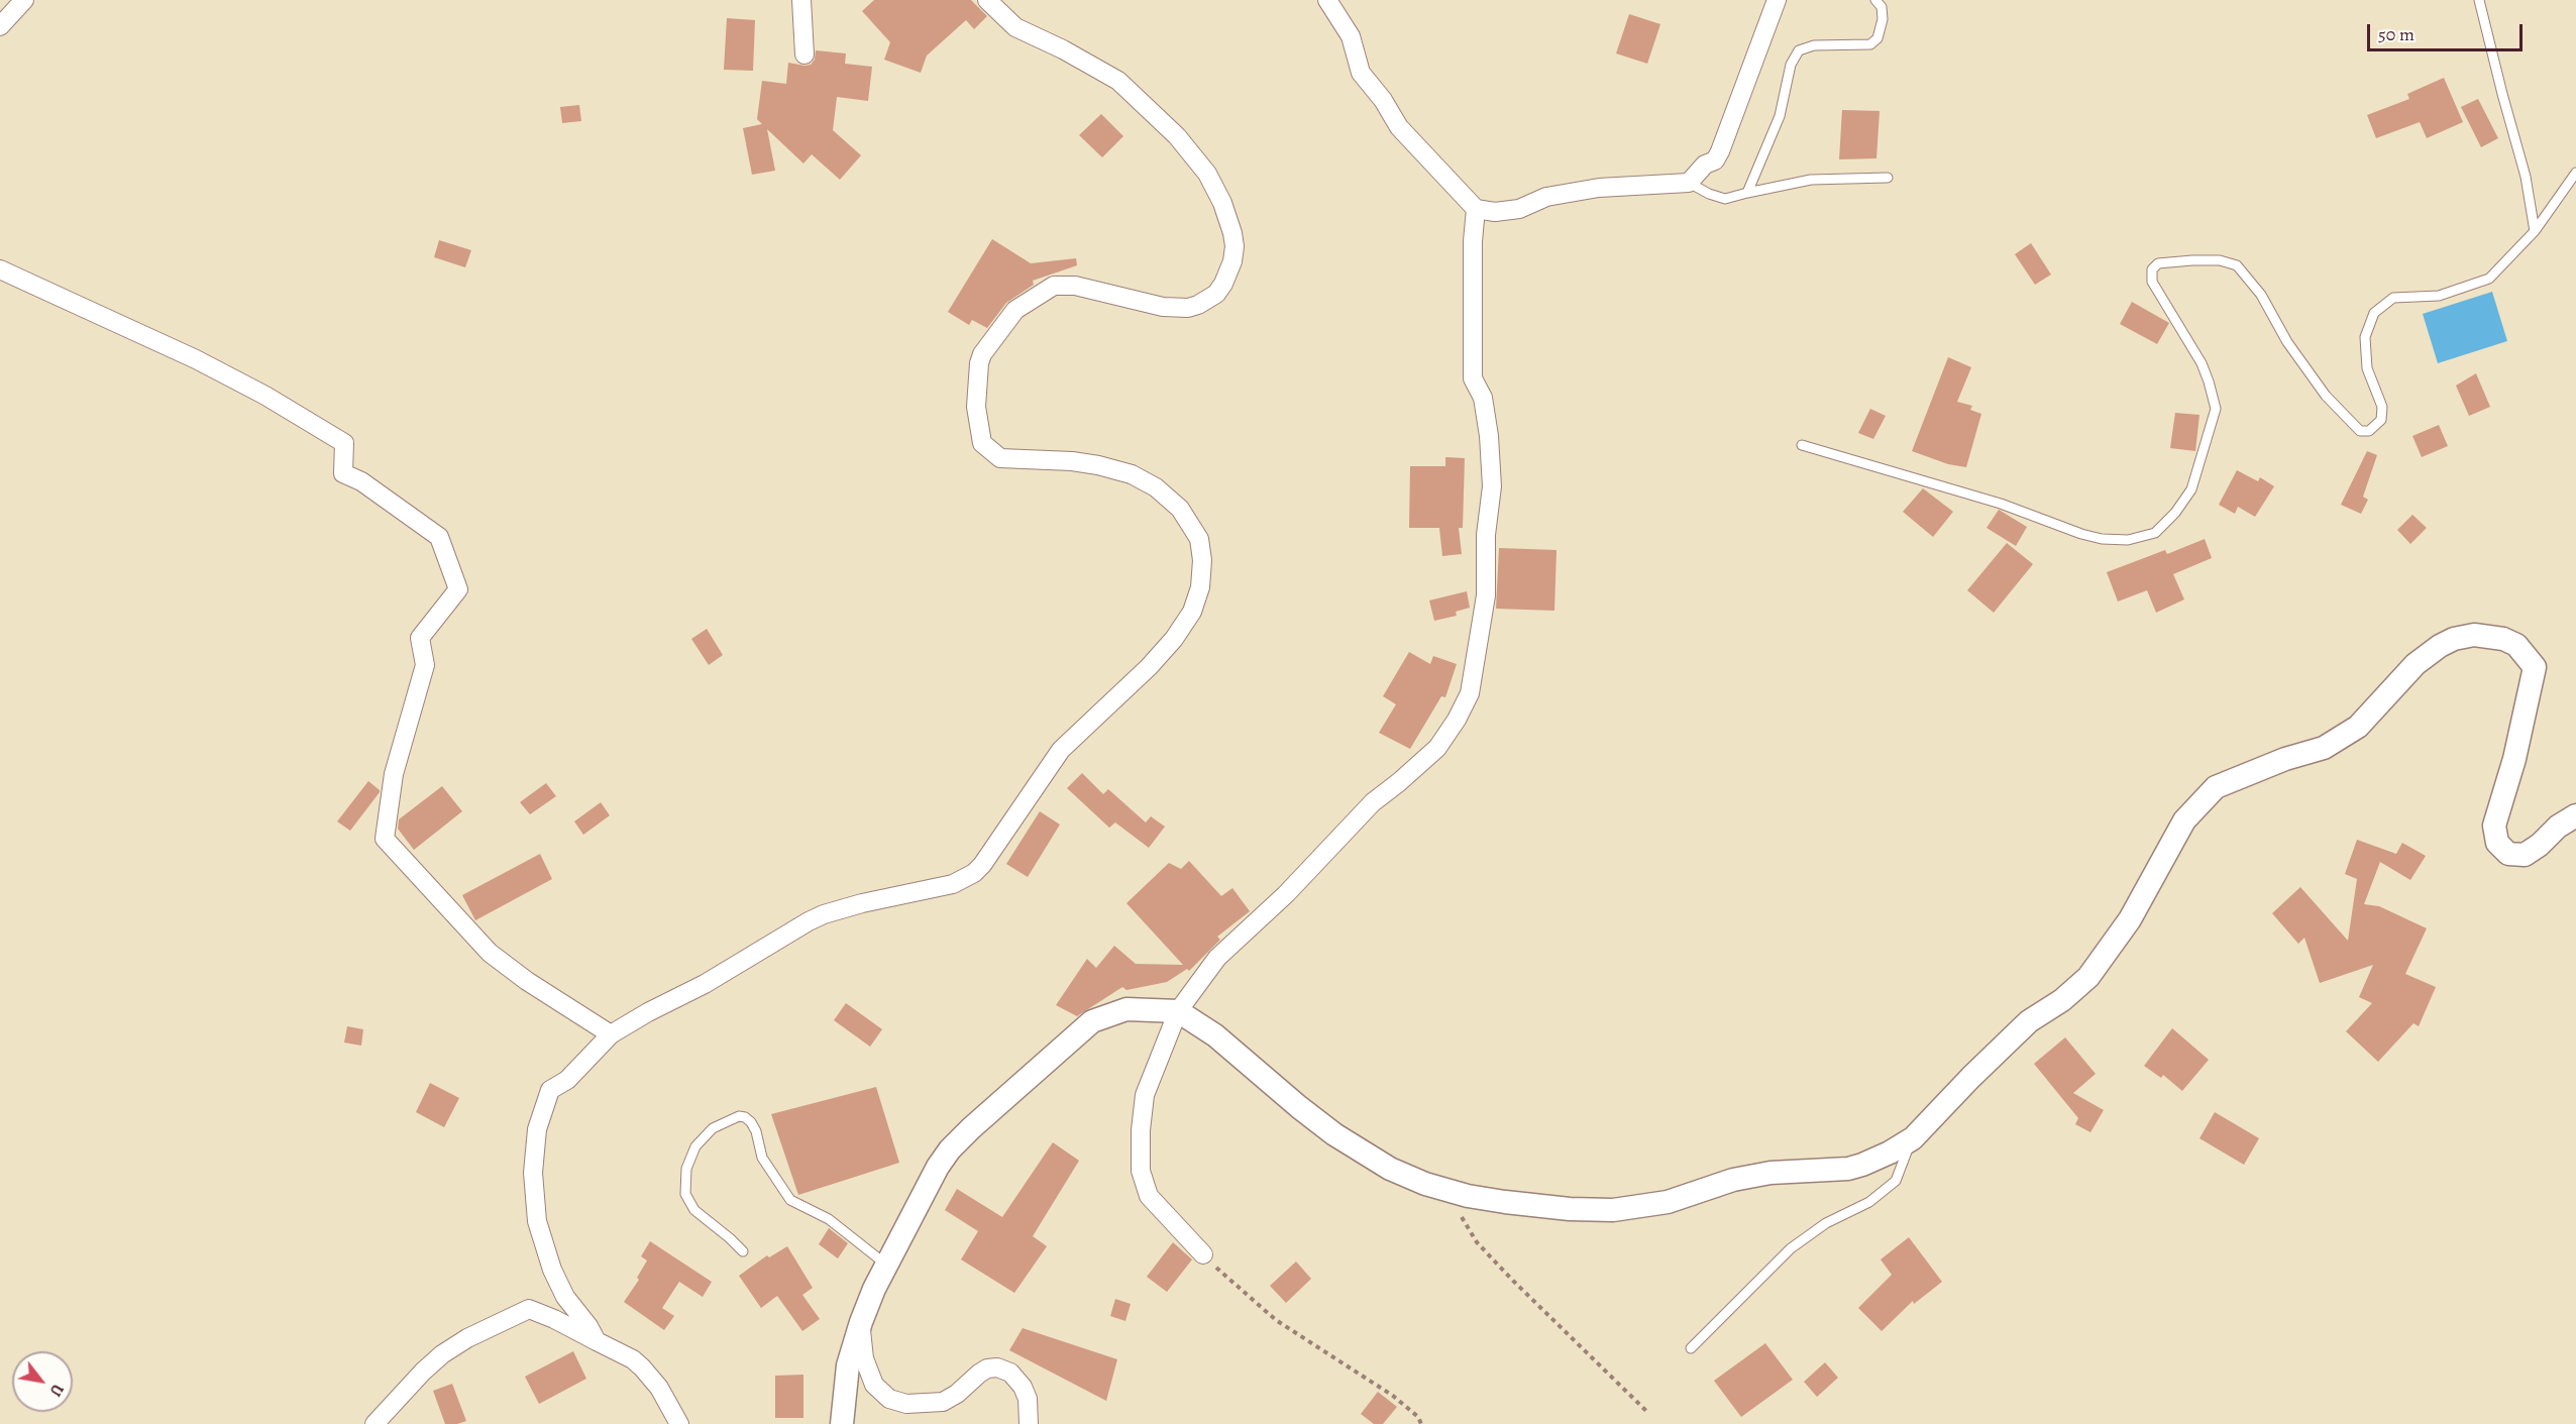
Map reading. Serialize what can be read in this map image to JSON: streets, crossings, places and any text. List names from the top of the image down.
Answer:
{
  "scale_bar": "50 m",
  "north": "bottom right"
}
